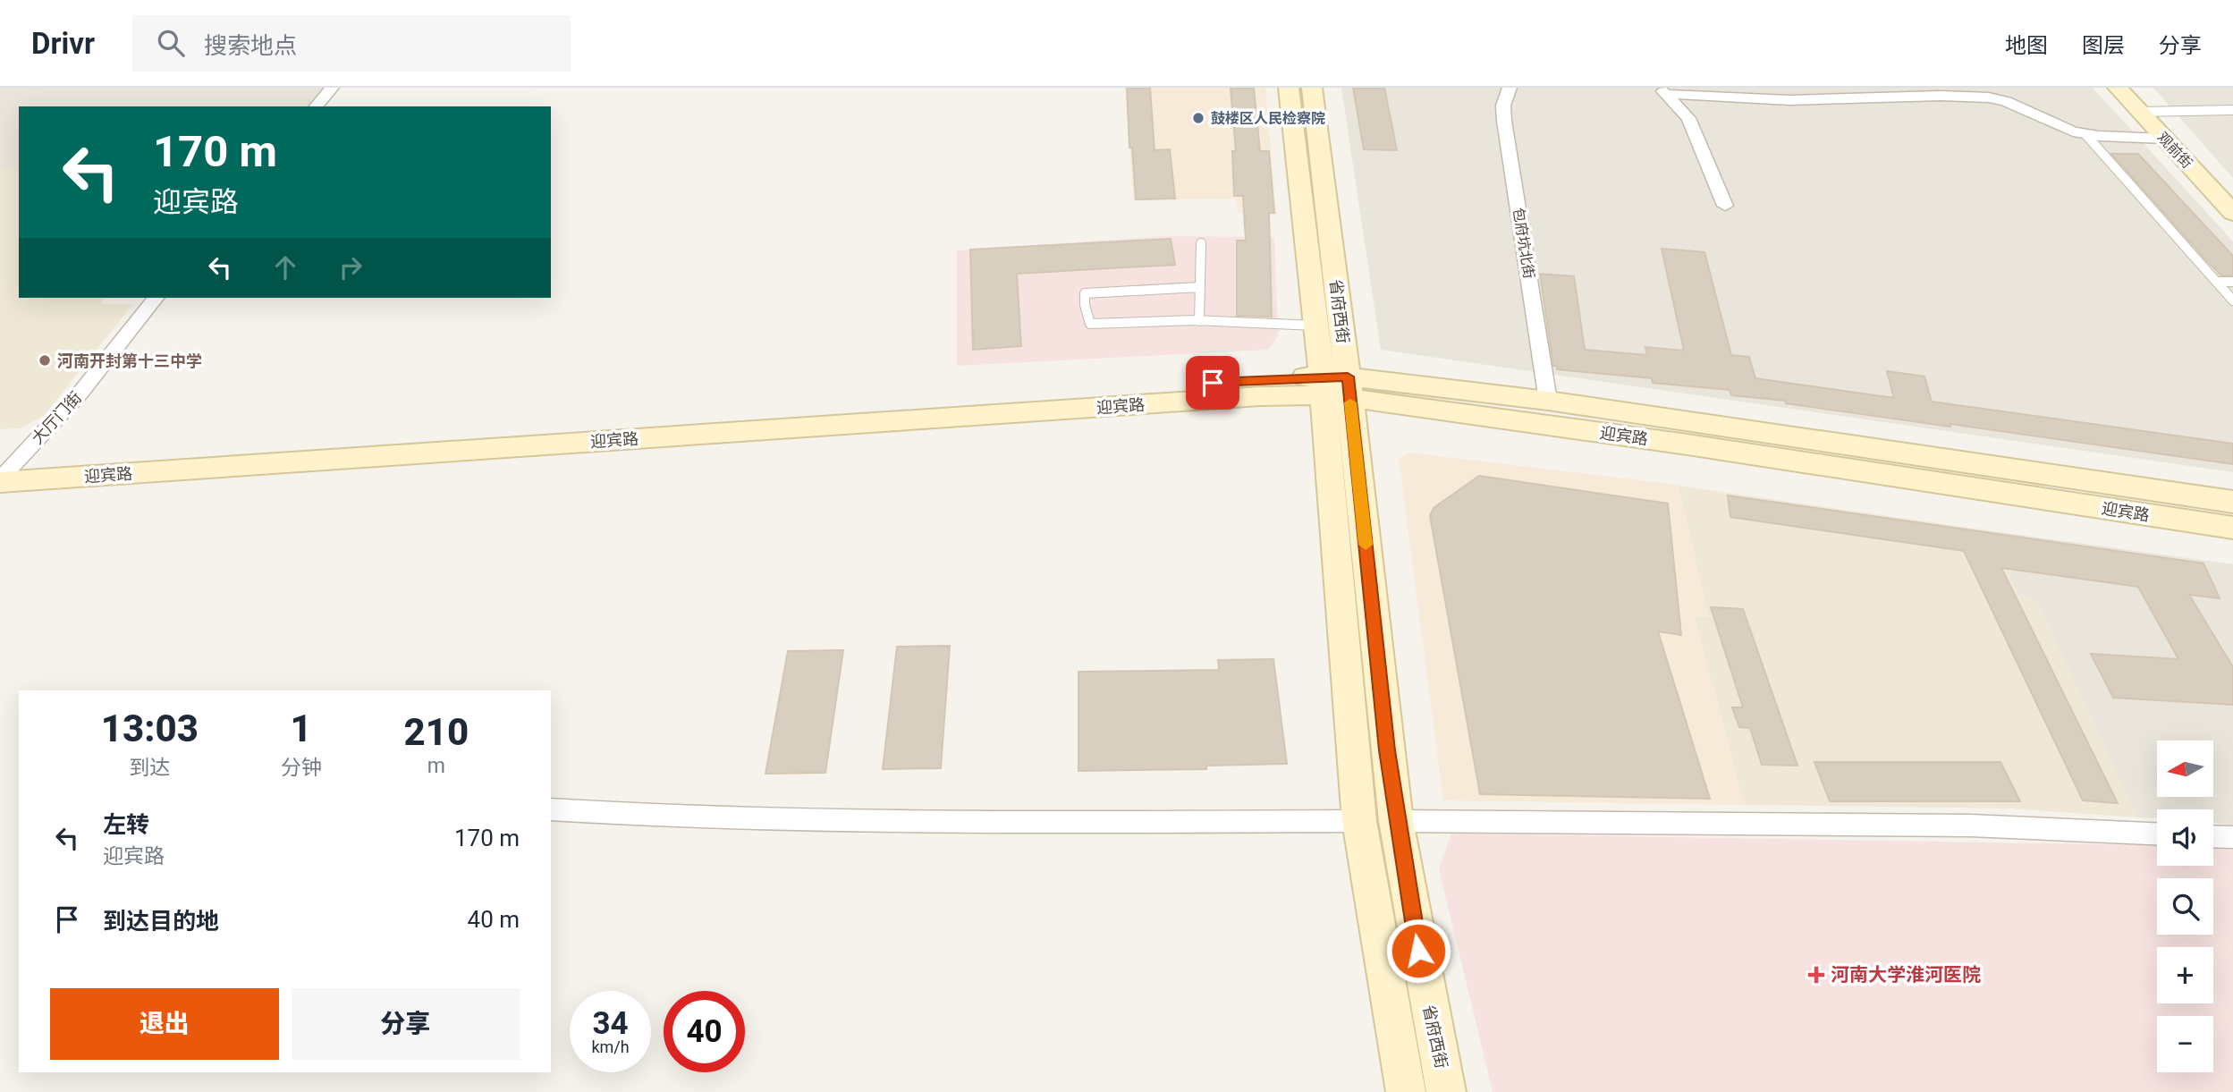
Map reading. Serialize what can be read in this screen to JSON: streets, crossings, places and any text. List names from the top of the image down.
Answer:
{
  "streets": {
    "main road": ["观前街", "省府西街", "迎宾路"],
    "street": ["包府坑北街", "大厅门街"]
  },
  "crossings": [
    ["包府坑北街", "迎宾路"],
    ["省府西街", "迎宾路"],
    ["迎宾路", "大厅门街"]
  ],
  "places": {
    "other": ["鼓楼区人民检察院", "河南开封第十三中学"],
    "health": ["河南大学淮河医院"]
  },
  "north": "left",
  "page": {
    "header": "Drivr",
    "search": "搜索地点",
    "nav": ["地图", "图层", "分享"],
    "turn": ["170 m", "迎宾路"],
    "eta": [
      "13:03",
      "到达",
      "1",
      "分钟",
      "210",
      "m"
    ],
    "map_buttons": ["+", "−"],
    "list": [
      {
        "name": "左转",
        "note": "迎宾路",
        "value": "170 m"
      },
      {
        "name": "到达目的地",
        "value": "40 m"
      }
    ],
    "buttons": ["退出", "分享"],
    "speed": "34 km/h",
    "limit": "40"
  }
}
